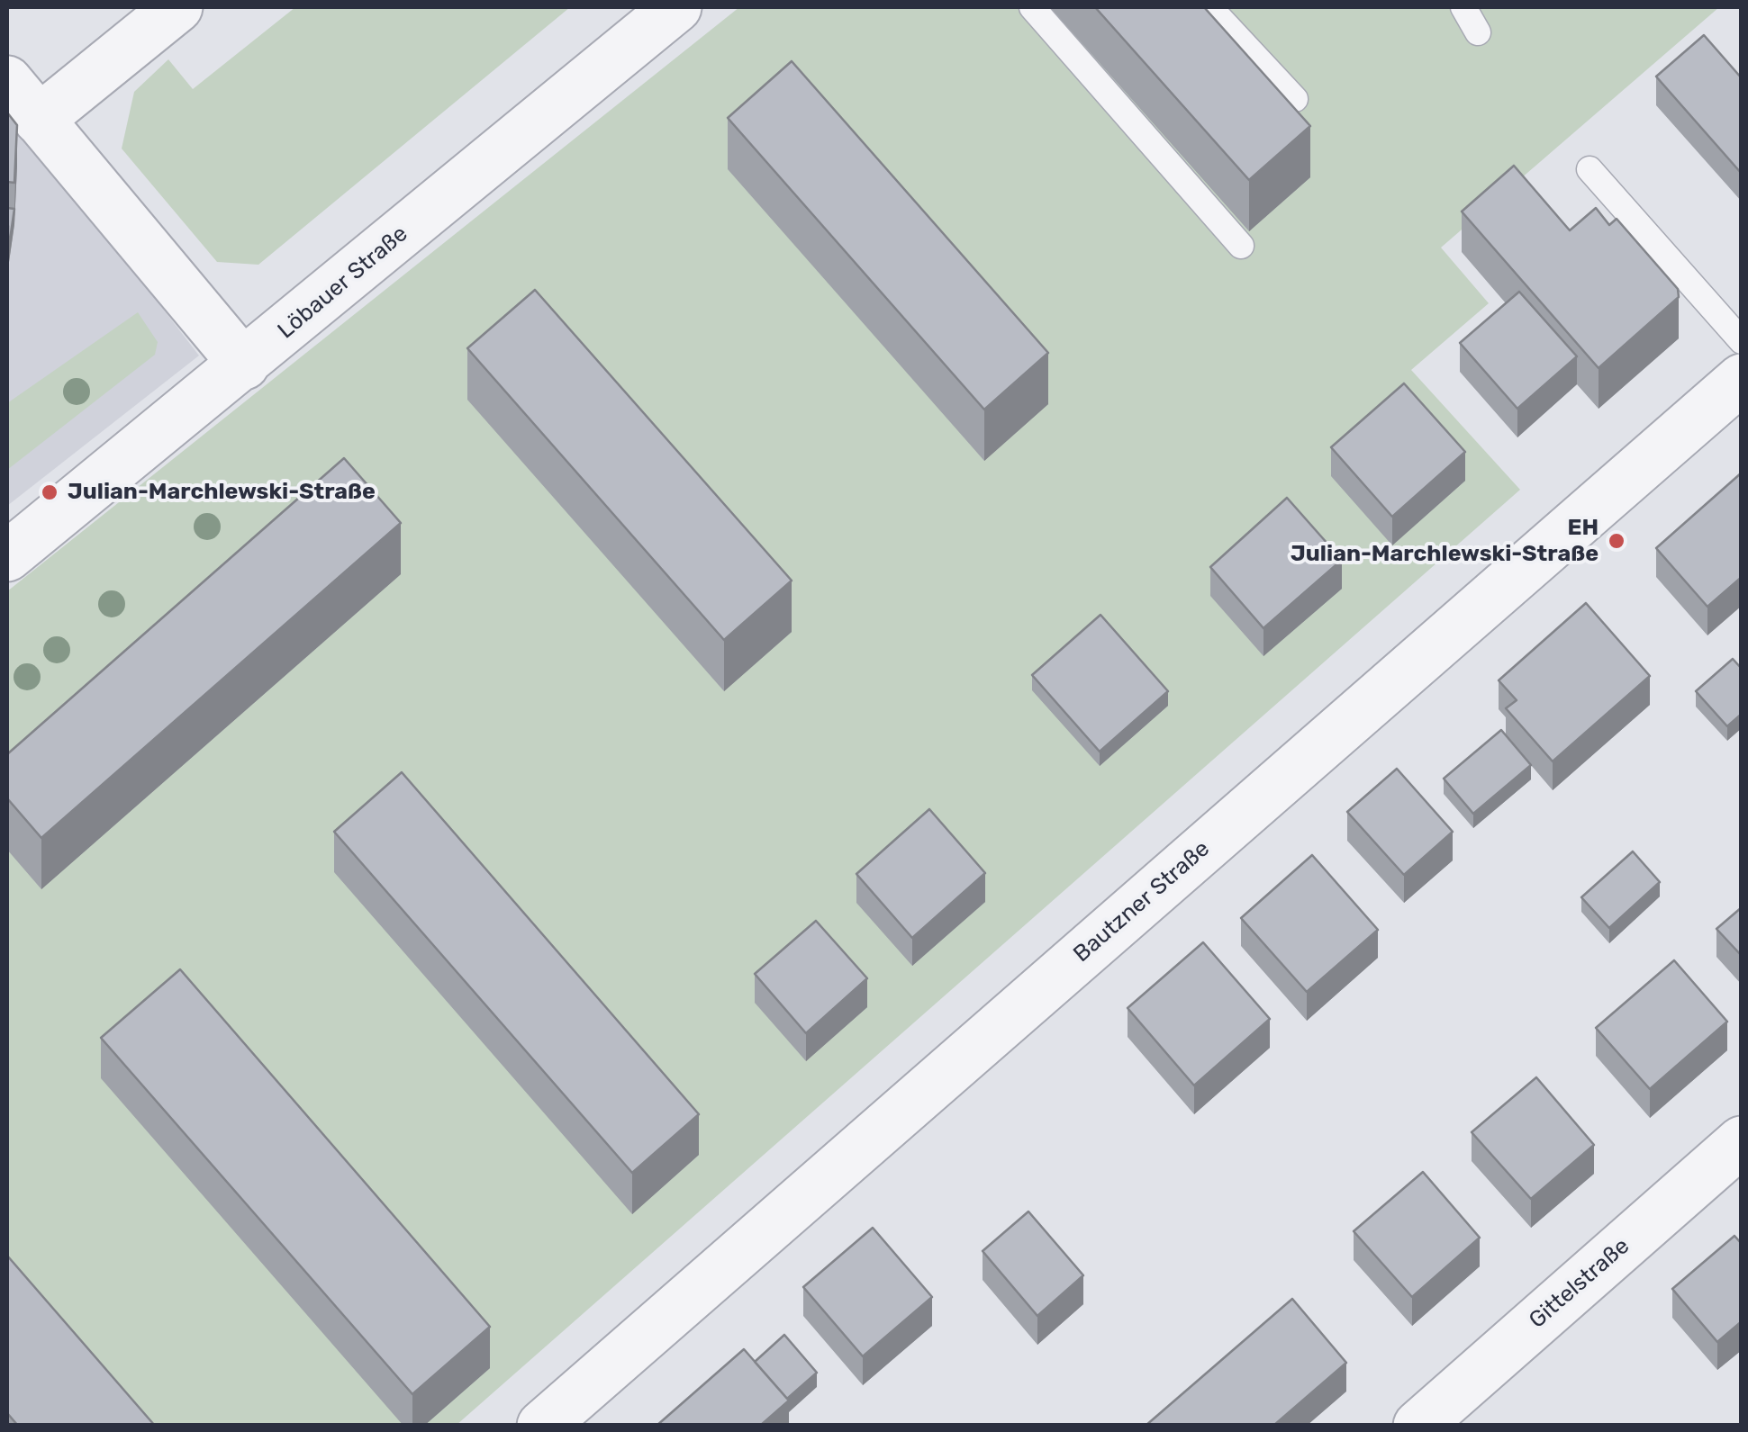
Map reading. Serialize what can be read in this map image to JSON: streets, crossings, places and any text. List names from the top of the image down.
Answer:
{
  "streets": {
    "street": ["Löbauer Straße", "Bautzner Straße", "Gittelstraße"]
  },
  "places": ["Julian-Marchlewski-Straße", "EH Julian-Marchlewski-Straße"]
}
